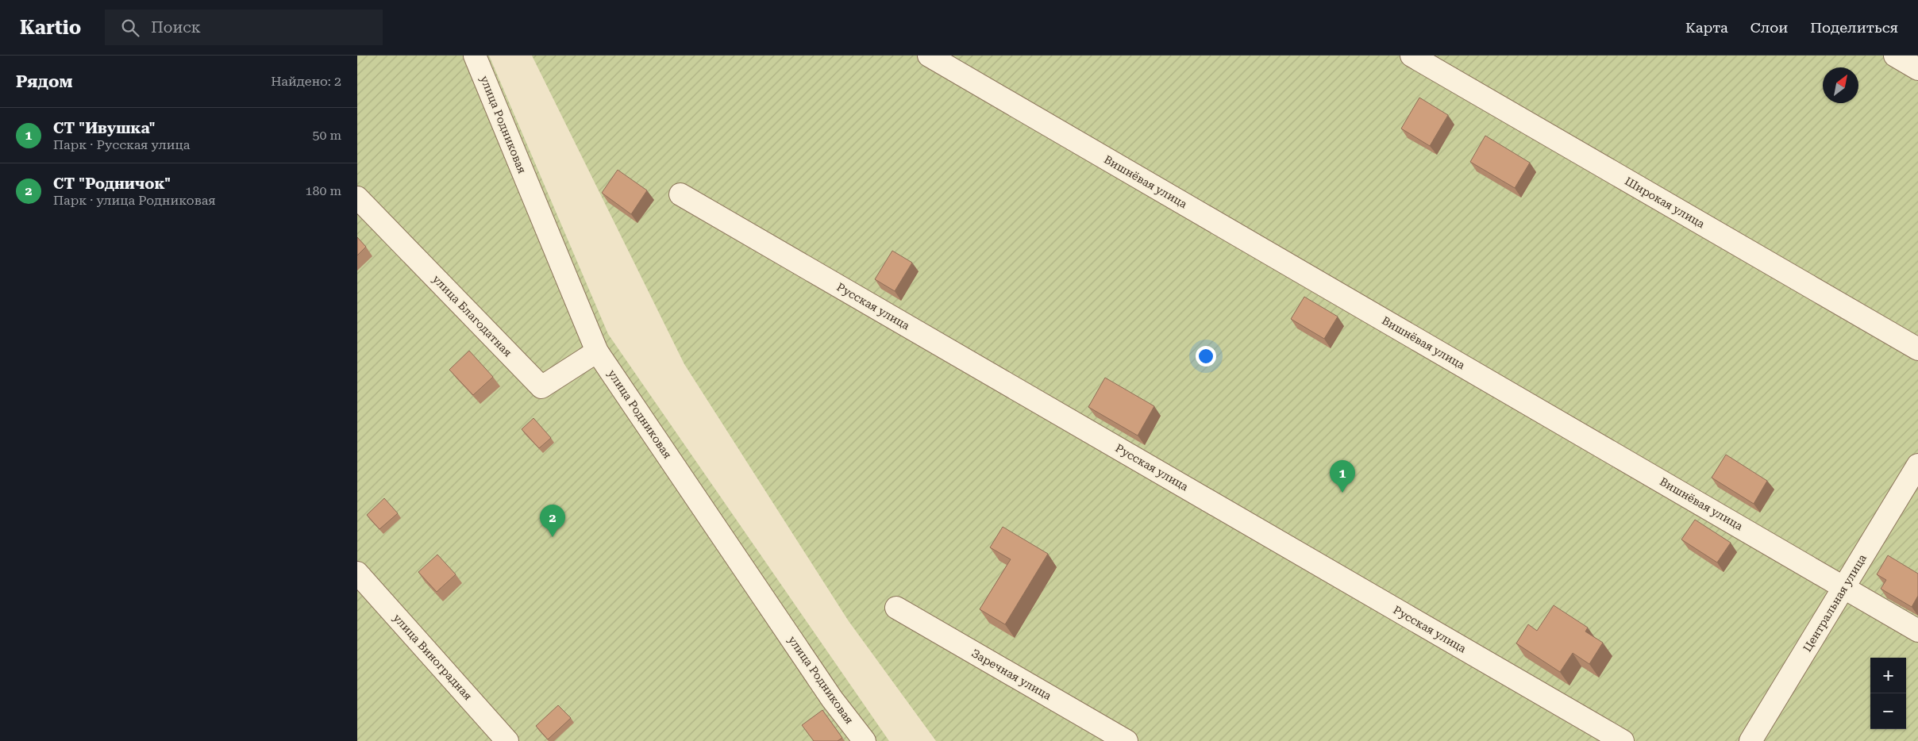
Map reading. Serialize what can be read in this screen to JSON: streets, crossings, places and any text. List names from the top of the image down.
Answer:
{
  "streets": {
    "street": [
      "улица Родниковая",
      "Вишнёвая улица",
      "Широкая улица",
      "Русская улица",
      "улица Благодатная",
      "Центральная улица",
      "улица Виноградная",
      "Заречная улица"
    ]
  },
  "crossings": [
    ["улица Родниковая", "улица Благодатная"],
    ["Вишнёвая улица", "Центральная улица"]
  ],
  "north": "top right",
  "page": {
    "header": "Kartio",
    "search": "Поиск",
    "nav": ["Карта", "Слои", "Поделиться"],
    "heading": ["Рядом", "Найдено: 2"],
    "list": [
      {
        "mark": "1",
        "name": "СТ \"Ивушка\"",
        "note": "Парк · Русская улица",
        "value": "50 m"
      },
      {
        "mark": "2",
        "name": "СТ \"Родничок\"",
        "note": "Парк · улица Родниковая",
        "value": "180 m"
      }
    ],
    "pins": ["1", "2"],
    "map_buttons": ["+", "−"]
  }
}
